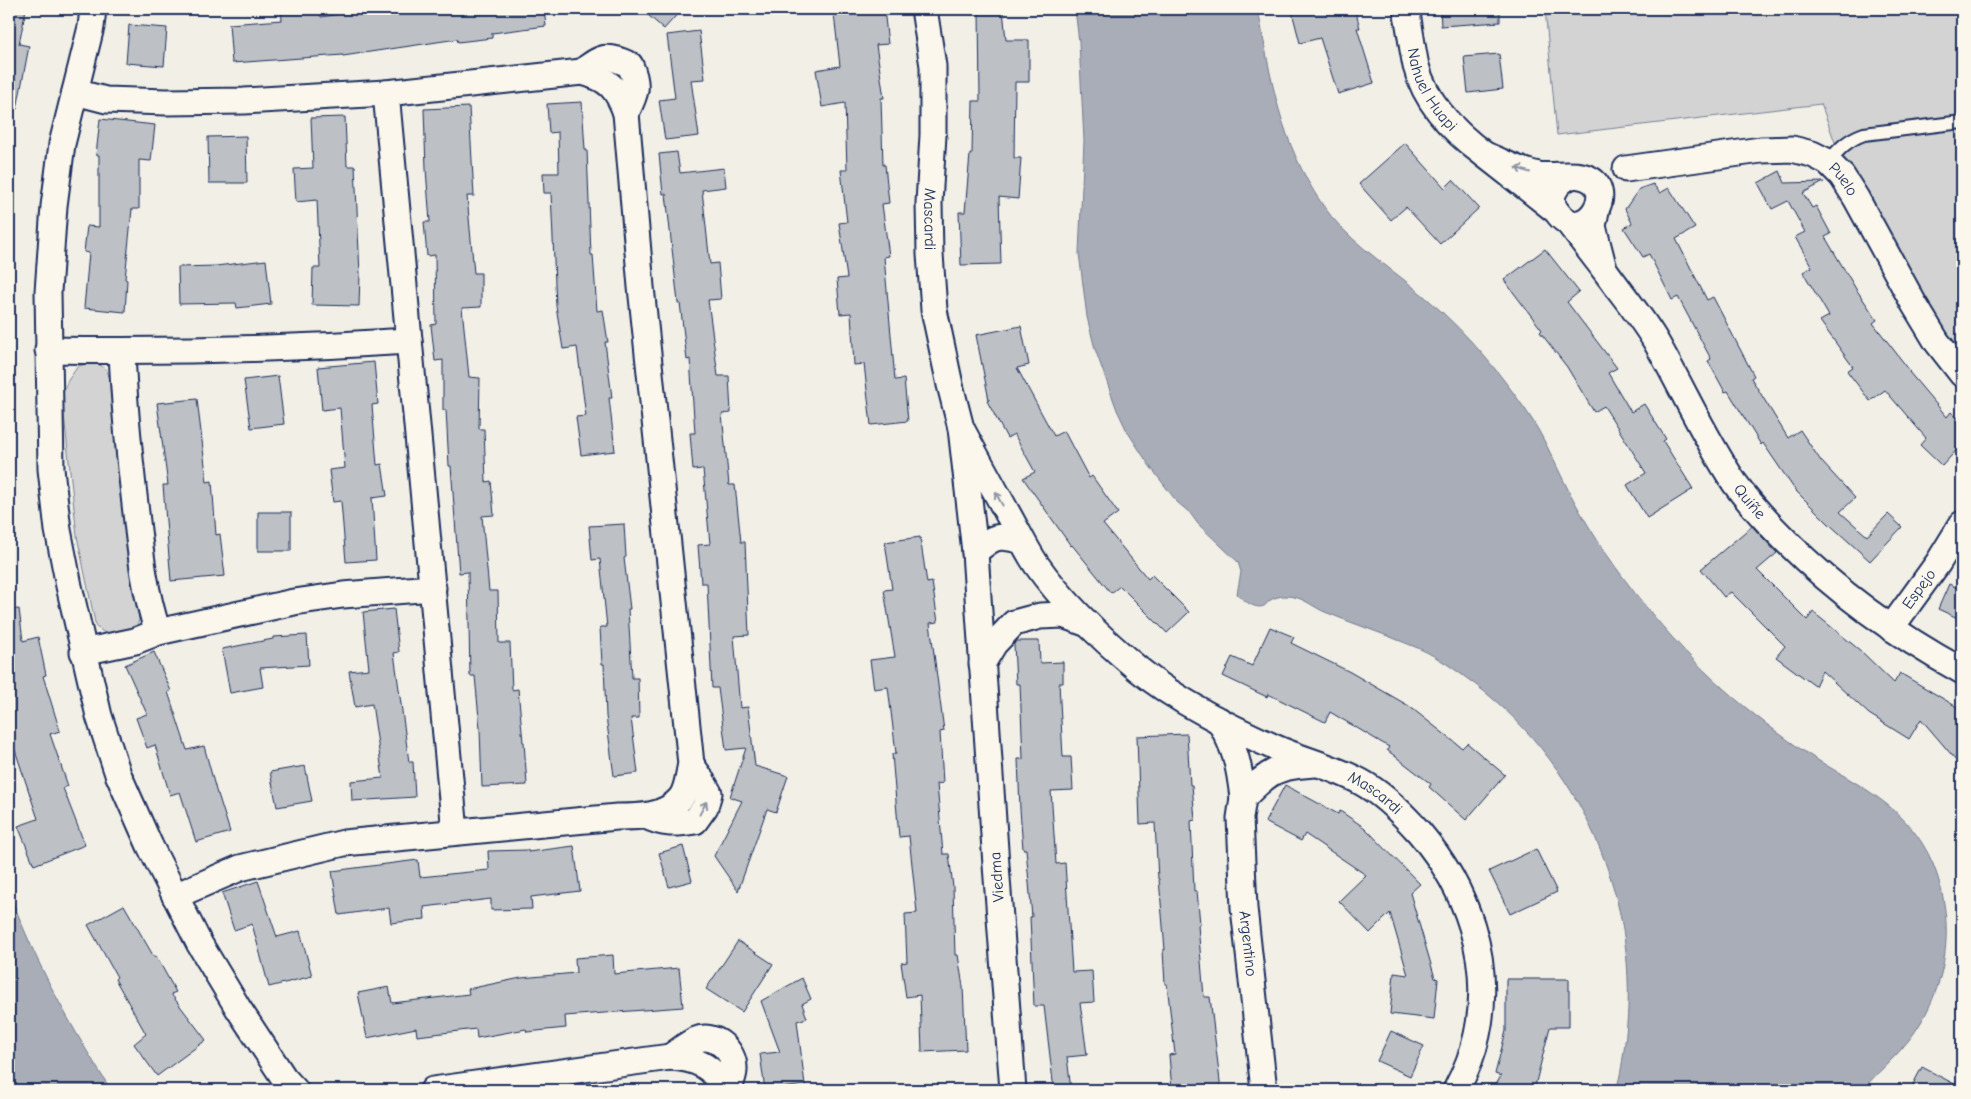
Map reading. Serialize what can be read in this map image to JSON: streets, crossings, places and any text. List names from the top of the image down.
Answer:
{
  "streets": {
    "street": [
      "Nahuel Huapi",
      "Puelo",
      "Mascardi",
      "Quiñe",
      "Espejo",
      "Viedma",
      "Argentino"
    ]
  },
  "crossings": [
    ["Nahuel Huapi", "Puelo"],
    ["Nahuel Huapi", "Quiñe"],
    ["Puelo", "Quiñe"],
    ["Mascardi", "Argentino"],
    ["Quiñe", "Espejo"]
  ]
}
